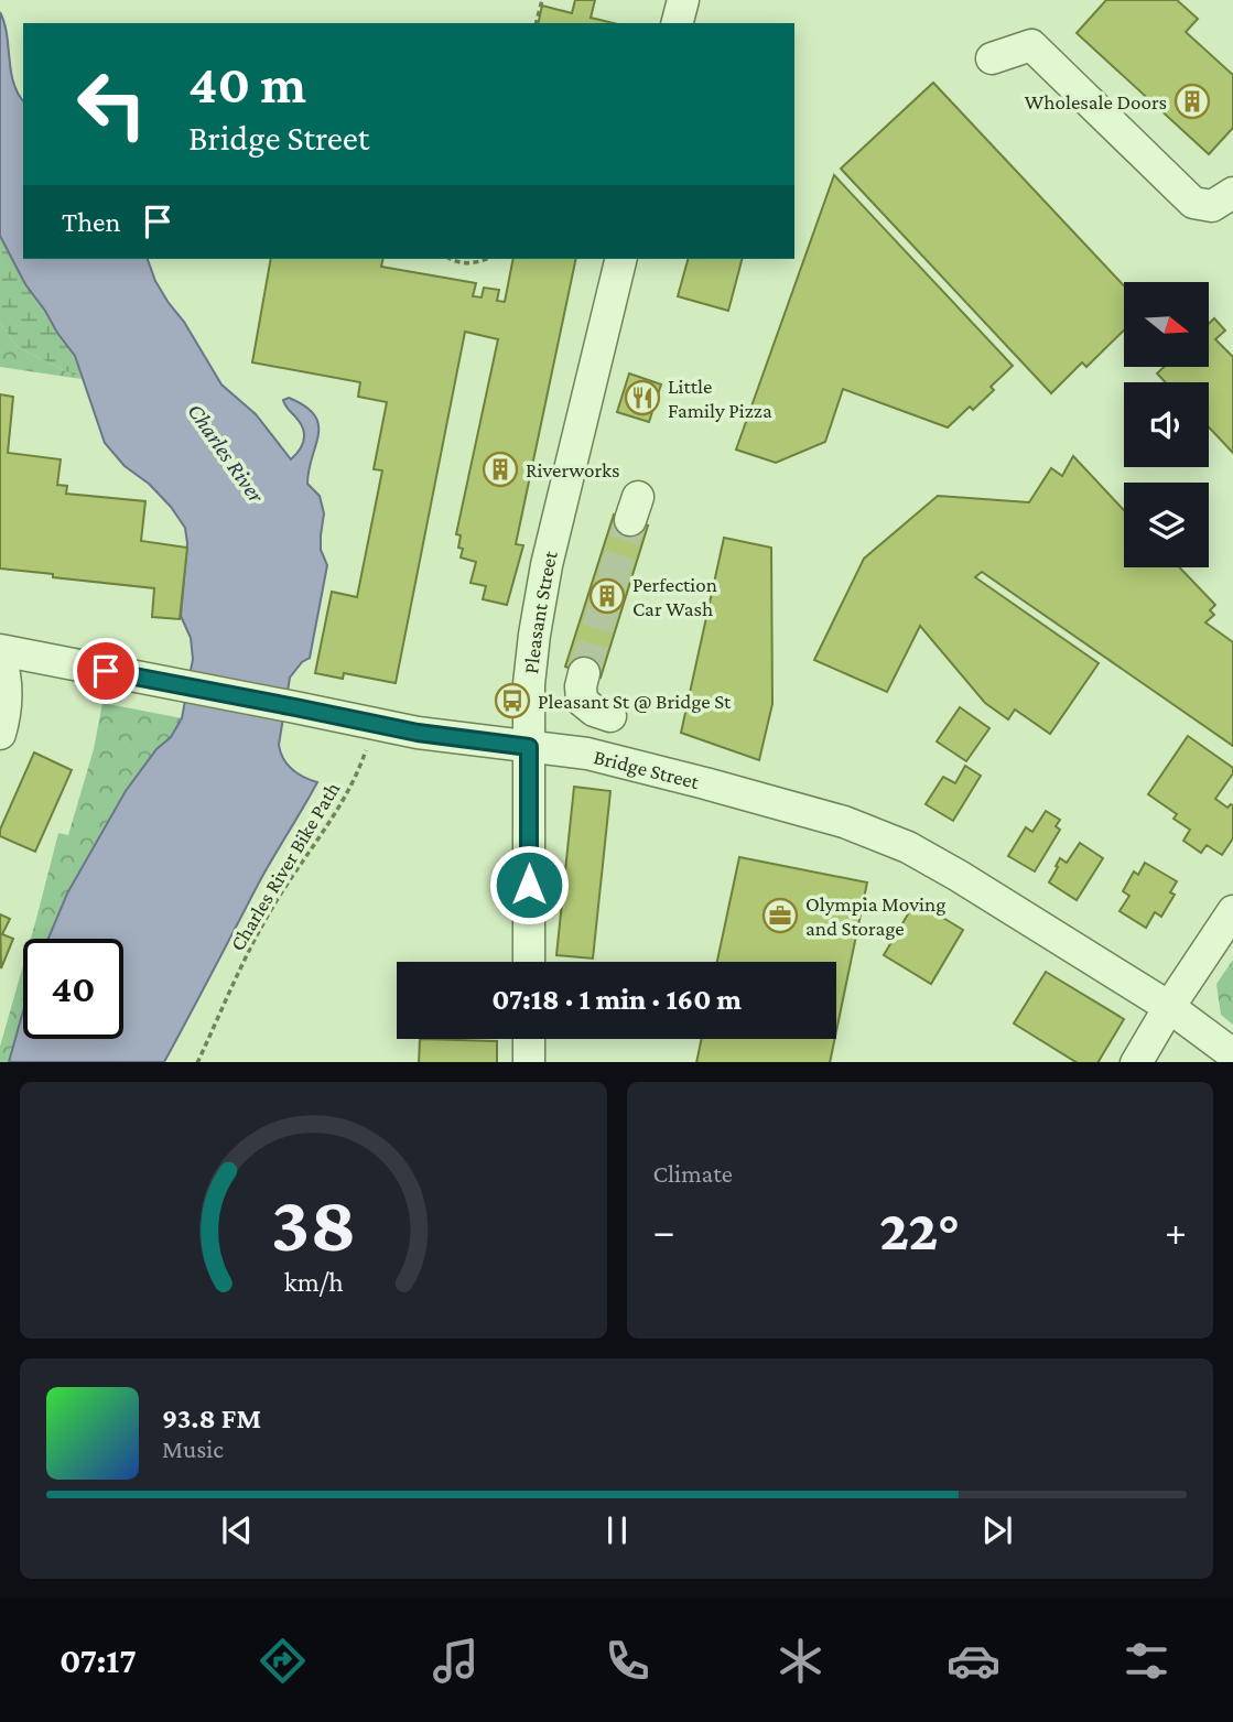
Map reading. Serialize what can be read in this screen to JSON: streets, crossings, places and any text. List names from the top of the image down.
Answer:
{
  "streets": {
    "street": ["Pleasant Street", "Bridge Street"],
    "path": ["Charles River Bike Path"]
  },
  "crossings": [
    ["Pleasant Street", "Bridge Street"],
    ["Bridge Street", "Charles River Bike Path"]
  ],
  "water": ["Charles River"],
  "places": {
    "building": ["Wholesale Doors", "Riverworks", "Perfection Car Wash"],
    "restaurant": ["Little Family Pizza"],
    "bus stop": ["Pleasant St @ Bridge St"],
    "office": ["Olympia Moving and Storage"]
  },
  "north": "right",
  "page": {
    "turn": ["40 m", "Bridge Street"],
    "then": "Then",
    "limit": "40",
    "trip": "07:18 · 1 min · 160 m",
    "tile": "Climate",
    "heat": ["−", "22°", "+"],
    "song": ["93.8 FM", "Music"],
    "tabs": "07:17",
    "gauge": ["38", "km/h"]
  }
}
